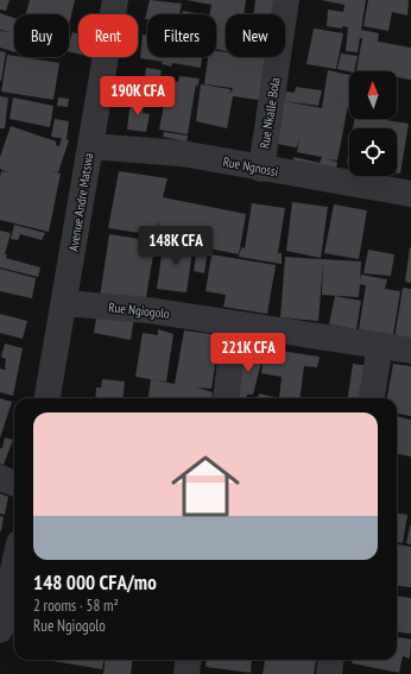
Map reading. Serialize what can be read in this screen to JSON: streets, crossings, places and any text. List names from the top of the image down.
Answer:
{
  "streets": {
    "street": [
      "Rue Nkalle Bola",
      "Rue Ngnossi",
      "Avenue Andre Matswa",
      "Rue Ngiogolo"
    ]
  },
  "crossings": [
    ["Rue Nkalle Bola", "Rue Ngnossi"],
    ["Rue Ngnossi", "Avenue Andre Matswa"],
    ["Avenue Andre Matswa", "Rue Ngiogolo"]
  ],
  "north": "top",
  "page": {
    "chip": [
      "Buy",
      "Rent",
      "Filters",
      "New"
    ],
    "price": ["190K CFA", "148K CFA", "221K CFA"],
    "list": [
      {
        "name": "148 000 CFA/mo",
        "note": "2 rooms · 58 m² · Rue Ngiogolo"
      }
    ]
  }
}
